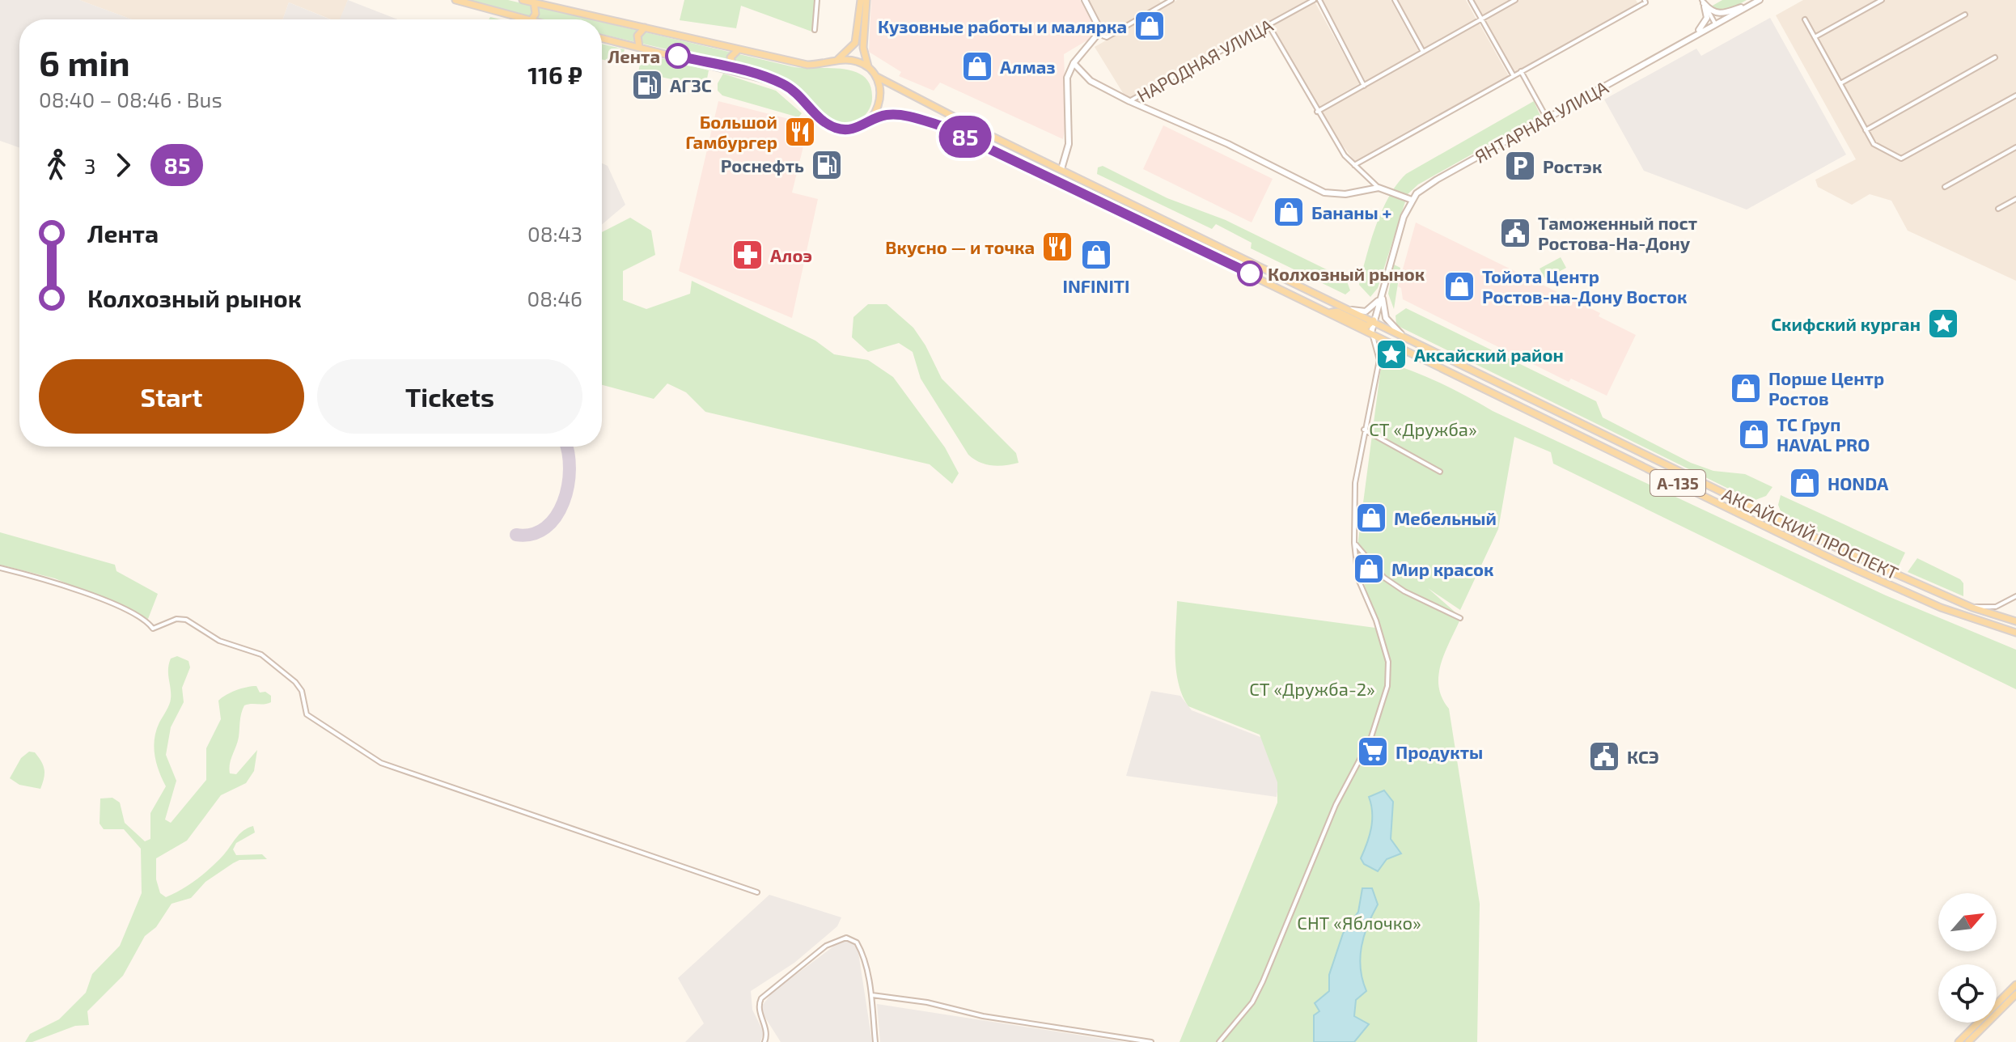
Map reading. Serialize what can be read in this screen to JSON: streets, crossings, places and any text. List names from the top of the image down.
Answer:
{
  "streets": {
    "main road": ["А-135", "АКСАЙСКИЙ ПРОСПЕКТ"],
    "street": ["НАРОДНАЯ УЛИЦА", "ЯНТАРНАЯ УЛИЦА"]
  },
  "parks": ["СТ «Дружба»", "СТ «Дружба-2»", "СНТ «Яблочко»"],
  "places": {
    "shop": [
      "Кузовные работы и малярка",
      "Алмаз",
      "Бананы +",
      "INFINITI",
      "Тойота Центр Ростов-на-Дону Восток",
      "Порше Центр Ростов",
      "ТС Груп HAVAL PRO",
      "HONDA",
      "Мебельный",
      "Мир красок"
    ],
    "other": ["Лента", "Колхозный рынок"],
    "fuel station": ["АГЗС", "Роснефть"],
    "restaurant": ["Большой Гамбургер", "Вкусно — и точка"],
    "parking": ["Ростэк"],
    "public building": ["Таможенный пост Ростова-На-Дону", "КСЭ"],
    "pharmacy": ["Алоэ"],
    "place": ["Cкифский курган", "Аксайский район"],
    "supermarket": ["Продукты"]
  },
  "lines": ["bus line 85"],
  "north": "top right",
  "page": {
    "on_map": "85",
    "heading": ["6 min", "08:40 – 08:46 · Bus", "116 ₽"],
    "legs": ["3", "85"],
    "list": [
      {
        "name": "Лента",
        "value": "08:43"
      },
      {
        "name": "Колхозный рынок",
        "value": "08:46"
      }
    ],
    "buttons": ["Start", "Tickets"]
  }
}
